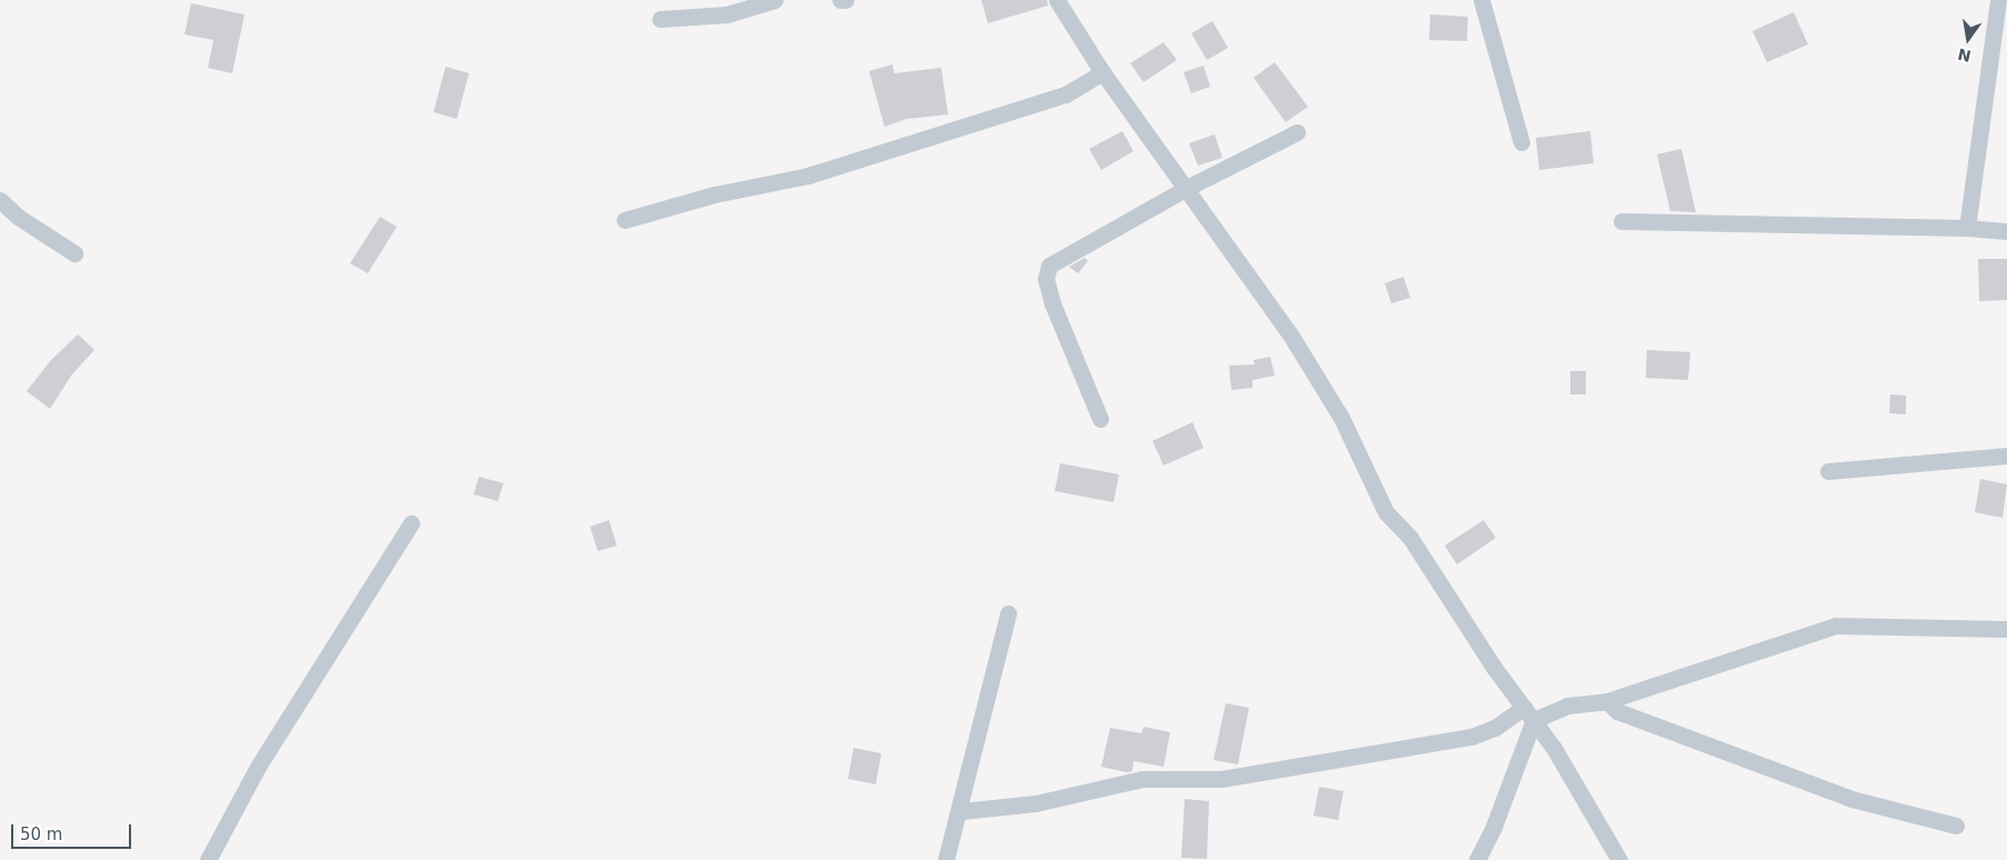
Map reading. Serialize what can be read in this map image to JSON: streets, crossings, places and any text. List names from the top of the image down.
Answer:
{
  "scale_bar": "50 m",
  "north": "bottom"
}
